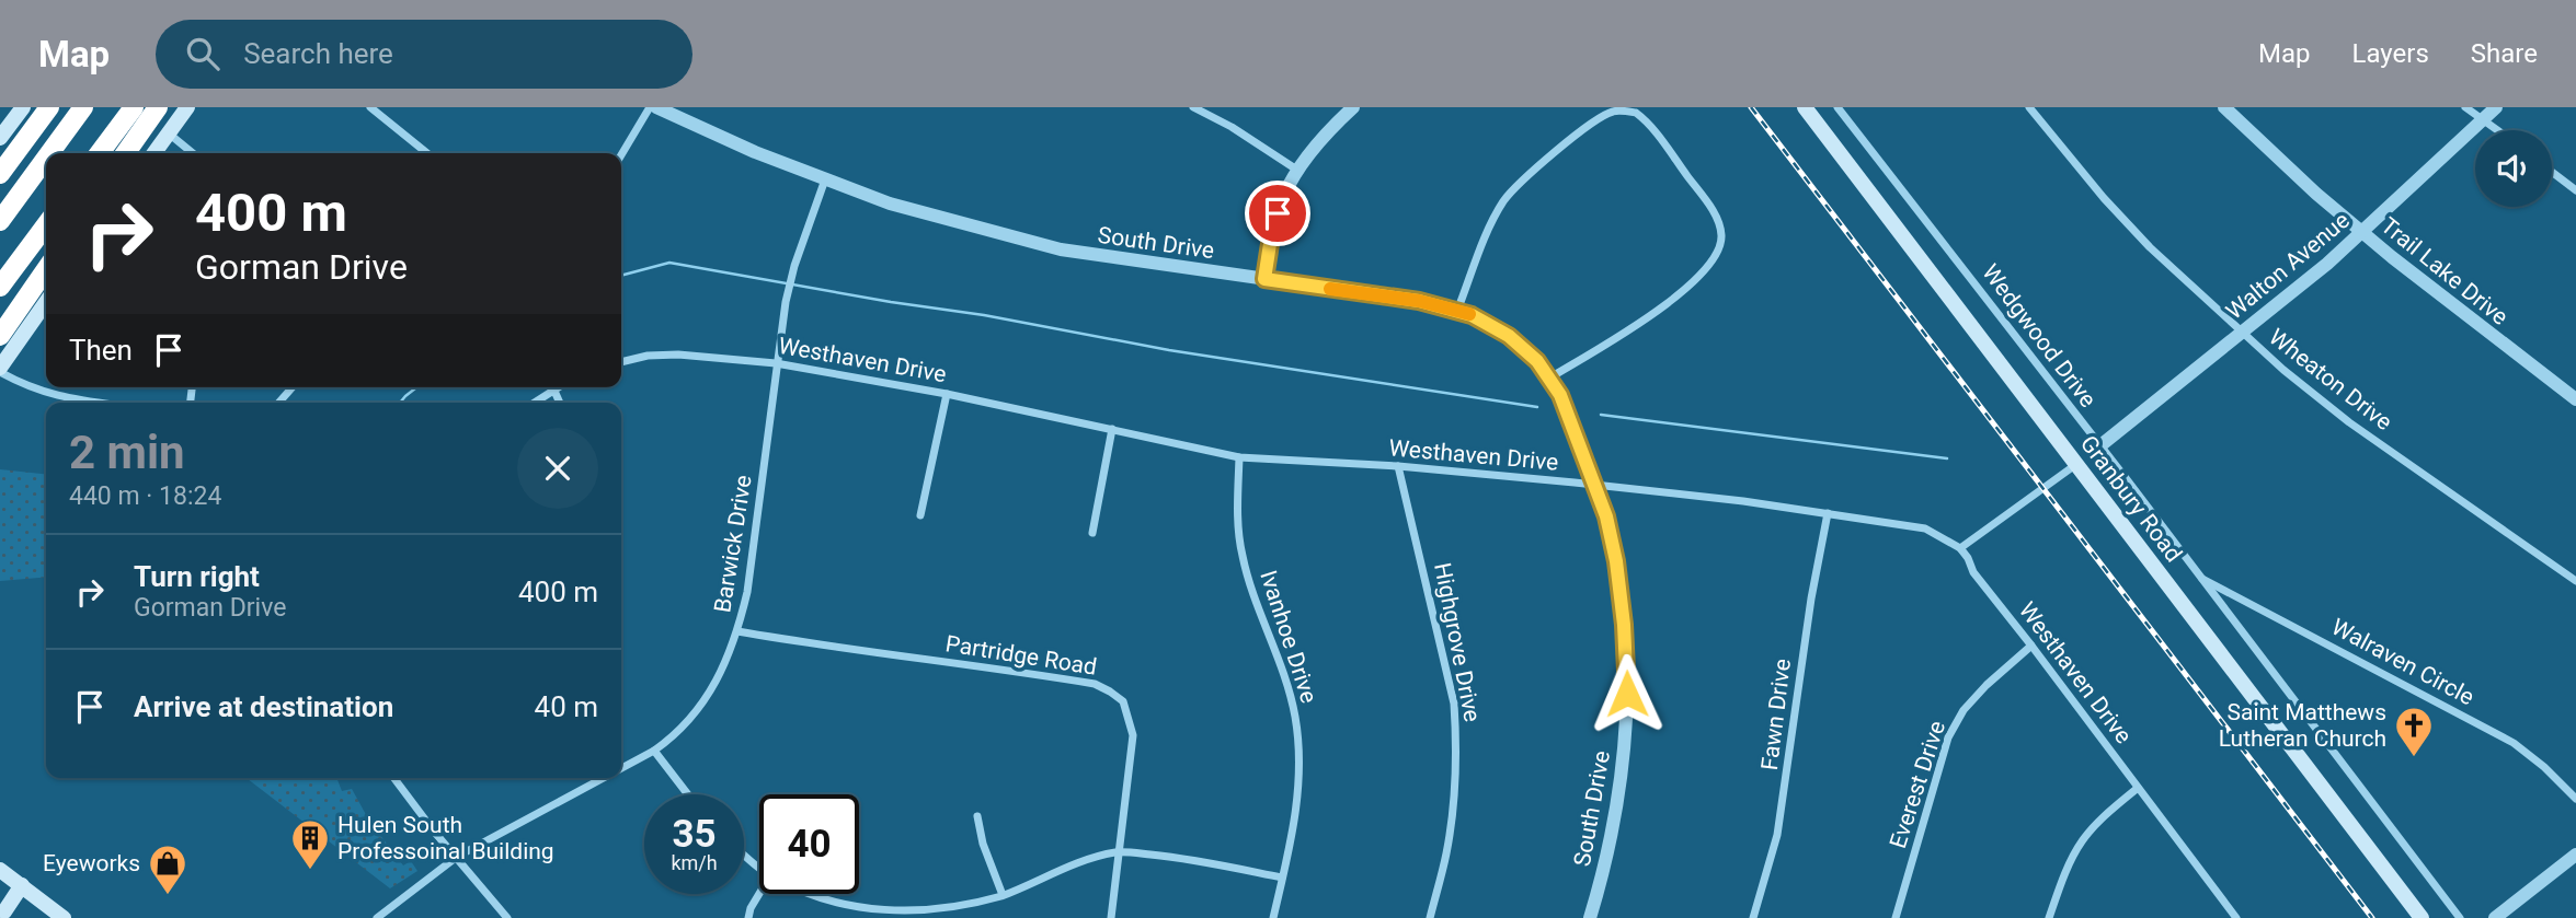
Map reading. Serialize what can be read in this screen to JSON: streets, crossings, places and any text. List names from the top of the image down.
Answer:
{
  "streets": {
    "main road": ["Granbury Road"],
    "street": [
      "South Drive",
      "Walton Avenue",
      "Trail Lake Drive",
      "Wedgwood Drive",
      "Westhaven Drive",
      "Wheaton Drive",
      "Barwick Drive",
      "Ivanhoe Drive",
      "Highgrove Drive",
      "Partridge Road",
      "Walraven Circle",
      "Fawn Drive",
      "Everest Drive"
    ]
  },
  "crossings": [
    ["South Drive", "Westhaven Drive"],
    ["South Drive", "Barwick Drive"],
    ["Walton Avenue", "Trail Lake Drive"],
    ["Walton Avenue", "Wedgwood Drive"],
    ["Walton Avenue", "Wheaton Drive"],
    ["Wedgwood Drive", "Walraven Circle"],
    ["Westhaven Drive", "Barwick Drive"],
    ["Westhaven Drive", "Ivanhoe Drive"],
    ["Westhaven Drive", "Highgrove Drive"],
    ["Westhaven Drive", "Fawn Drive"],
    ["Westhaven Drive", "Everest Drive"],
    ["Barwick Drive", "Partridge Road"]
  ],
  "places": {
    "church": ["Saint Matthews Lutheran Church"],
    "building": ["Hulen South Professoinal Building"],
    "shop": ["Eyeworks"]
  },
  "page": {
    "header": "Map",
    "search": "Search here",
    "nav": ["Map", "Layers", "Share"],
    "turn": ["400 m", "Gorman Drive"],
    "then": "Then",
    "heading": ["2 min", "440 m · 18:24"],
    "list": [
      {
        "name": "Turn right",
        "note": "Gorman Drive",
        "value": "400 m"
      },
      {
        "name": "Arrive at destination",
        "value": "40 m"
      }
    ],
    "speed": "35 km/h",
    "limit": "40"
  }
}
